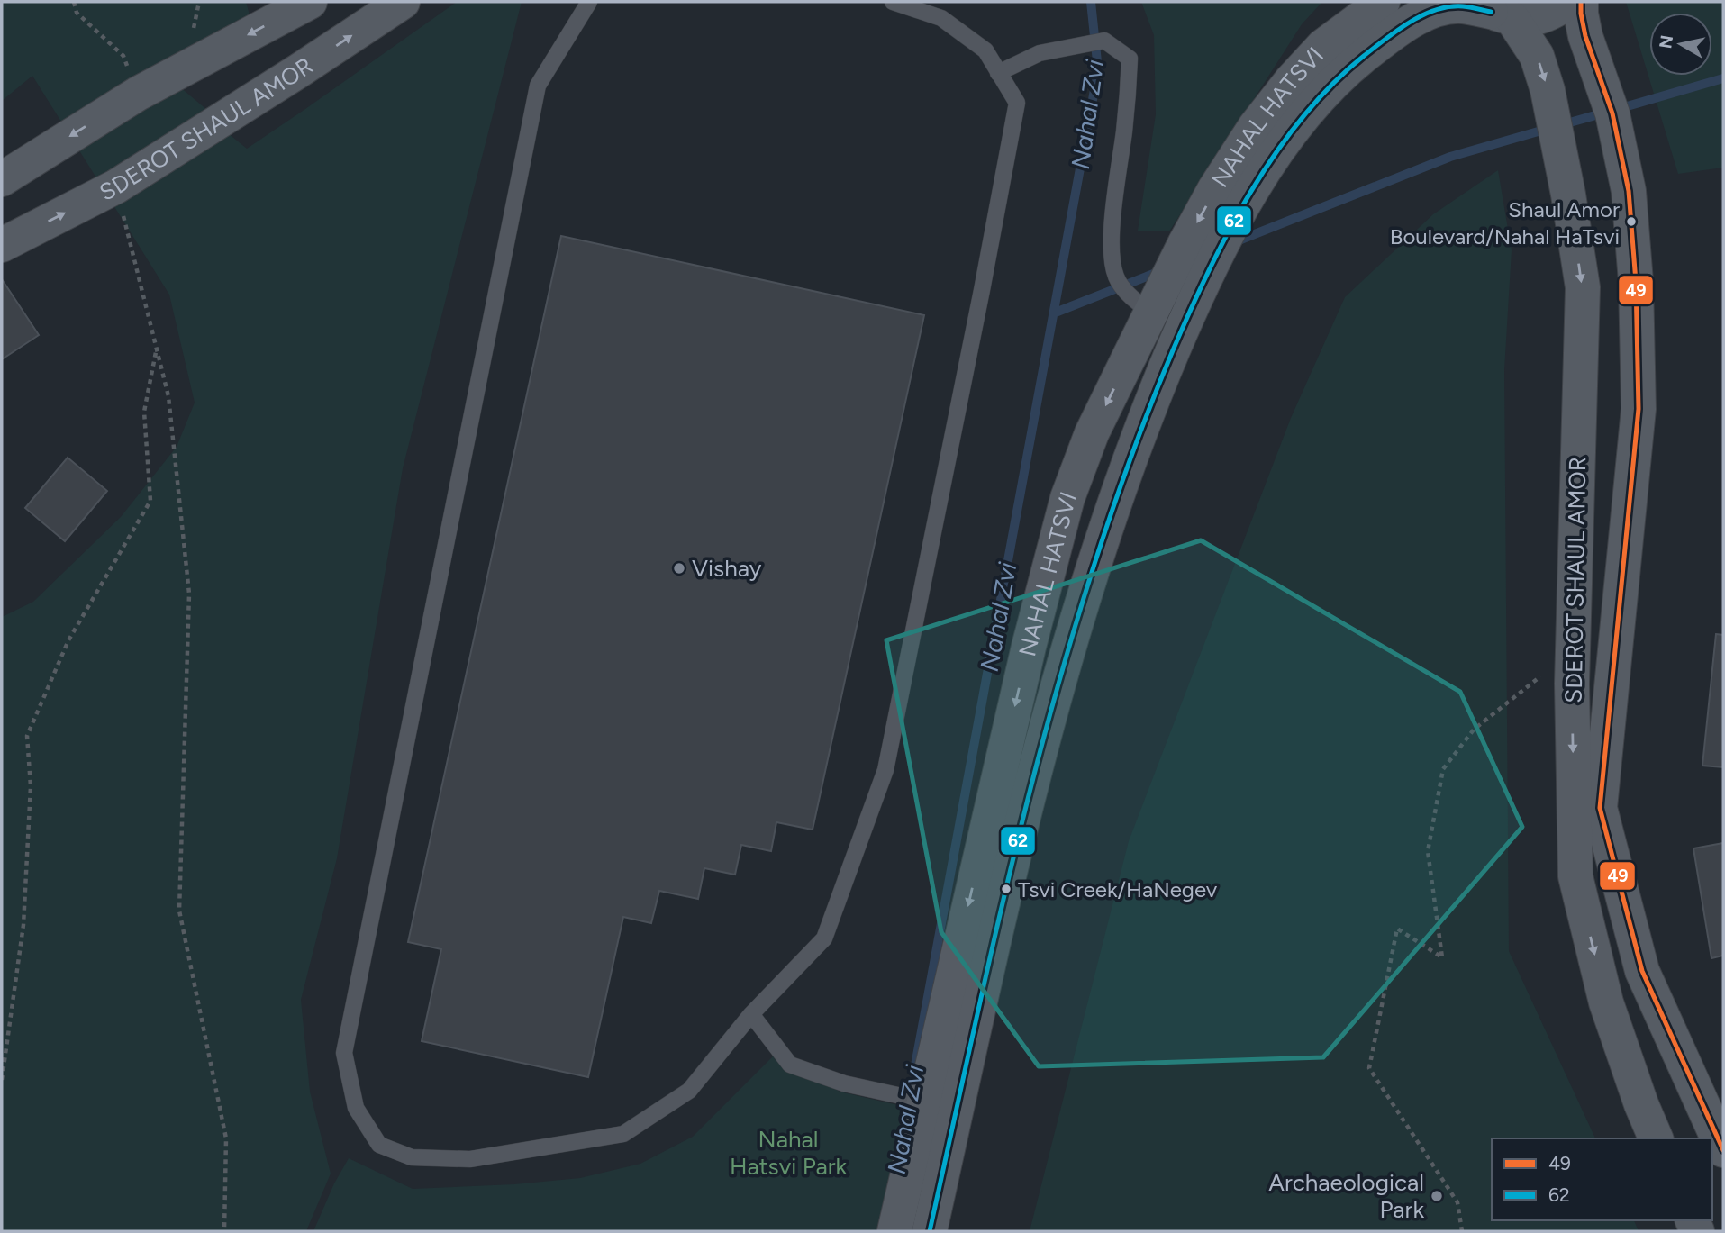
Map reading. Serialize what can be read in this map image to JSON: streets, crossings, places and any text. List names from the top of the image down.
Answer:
{
  "streets": {
    "street": ["NAHAL HATSVI", "SDEROT SHAUL AMOR"]
  },
  "crossings": [
    ["NAHAL HATSVI", "SDEROT SHAUL AMOR"]
  ],
  "water": ["Nahal Zvi"],
  "parks": ["Nahal Hatsvi Park"],
  "places": [
    "Shaul Amor Boulevard/Nahal HaTsvi",
    "Vishay",
    "Tsvi Creek/HaNegev",
    "Archaeological Park"
  ],
  "lines": ["transit line 49", "transit line 62"],
  "legend": ["49", "62"],
  "north": "left"
}
